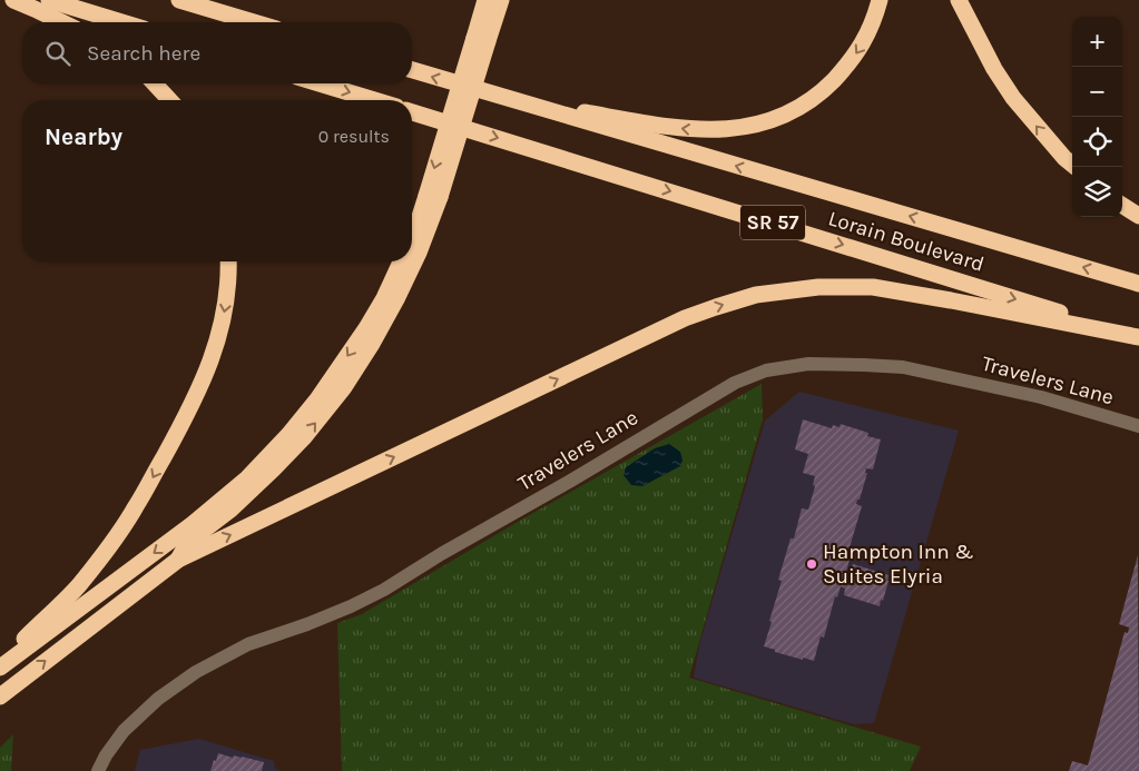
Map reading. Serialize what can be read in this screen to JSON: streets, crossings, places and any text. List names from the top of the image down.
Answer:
{
  "streets": {
    "highway": ["SR 57", "Lorain Boulevard"],
    "street": ["Travelers Lane"]
  },
  "places": ["Hampton Inn & Suites Elyria"],
  "page": {
    "map_buttons": ["+", "−"],
    "search": "Search here",
    "heading": ["Nearby", "0 results"]
  }
}
